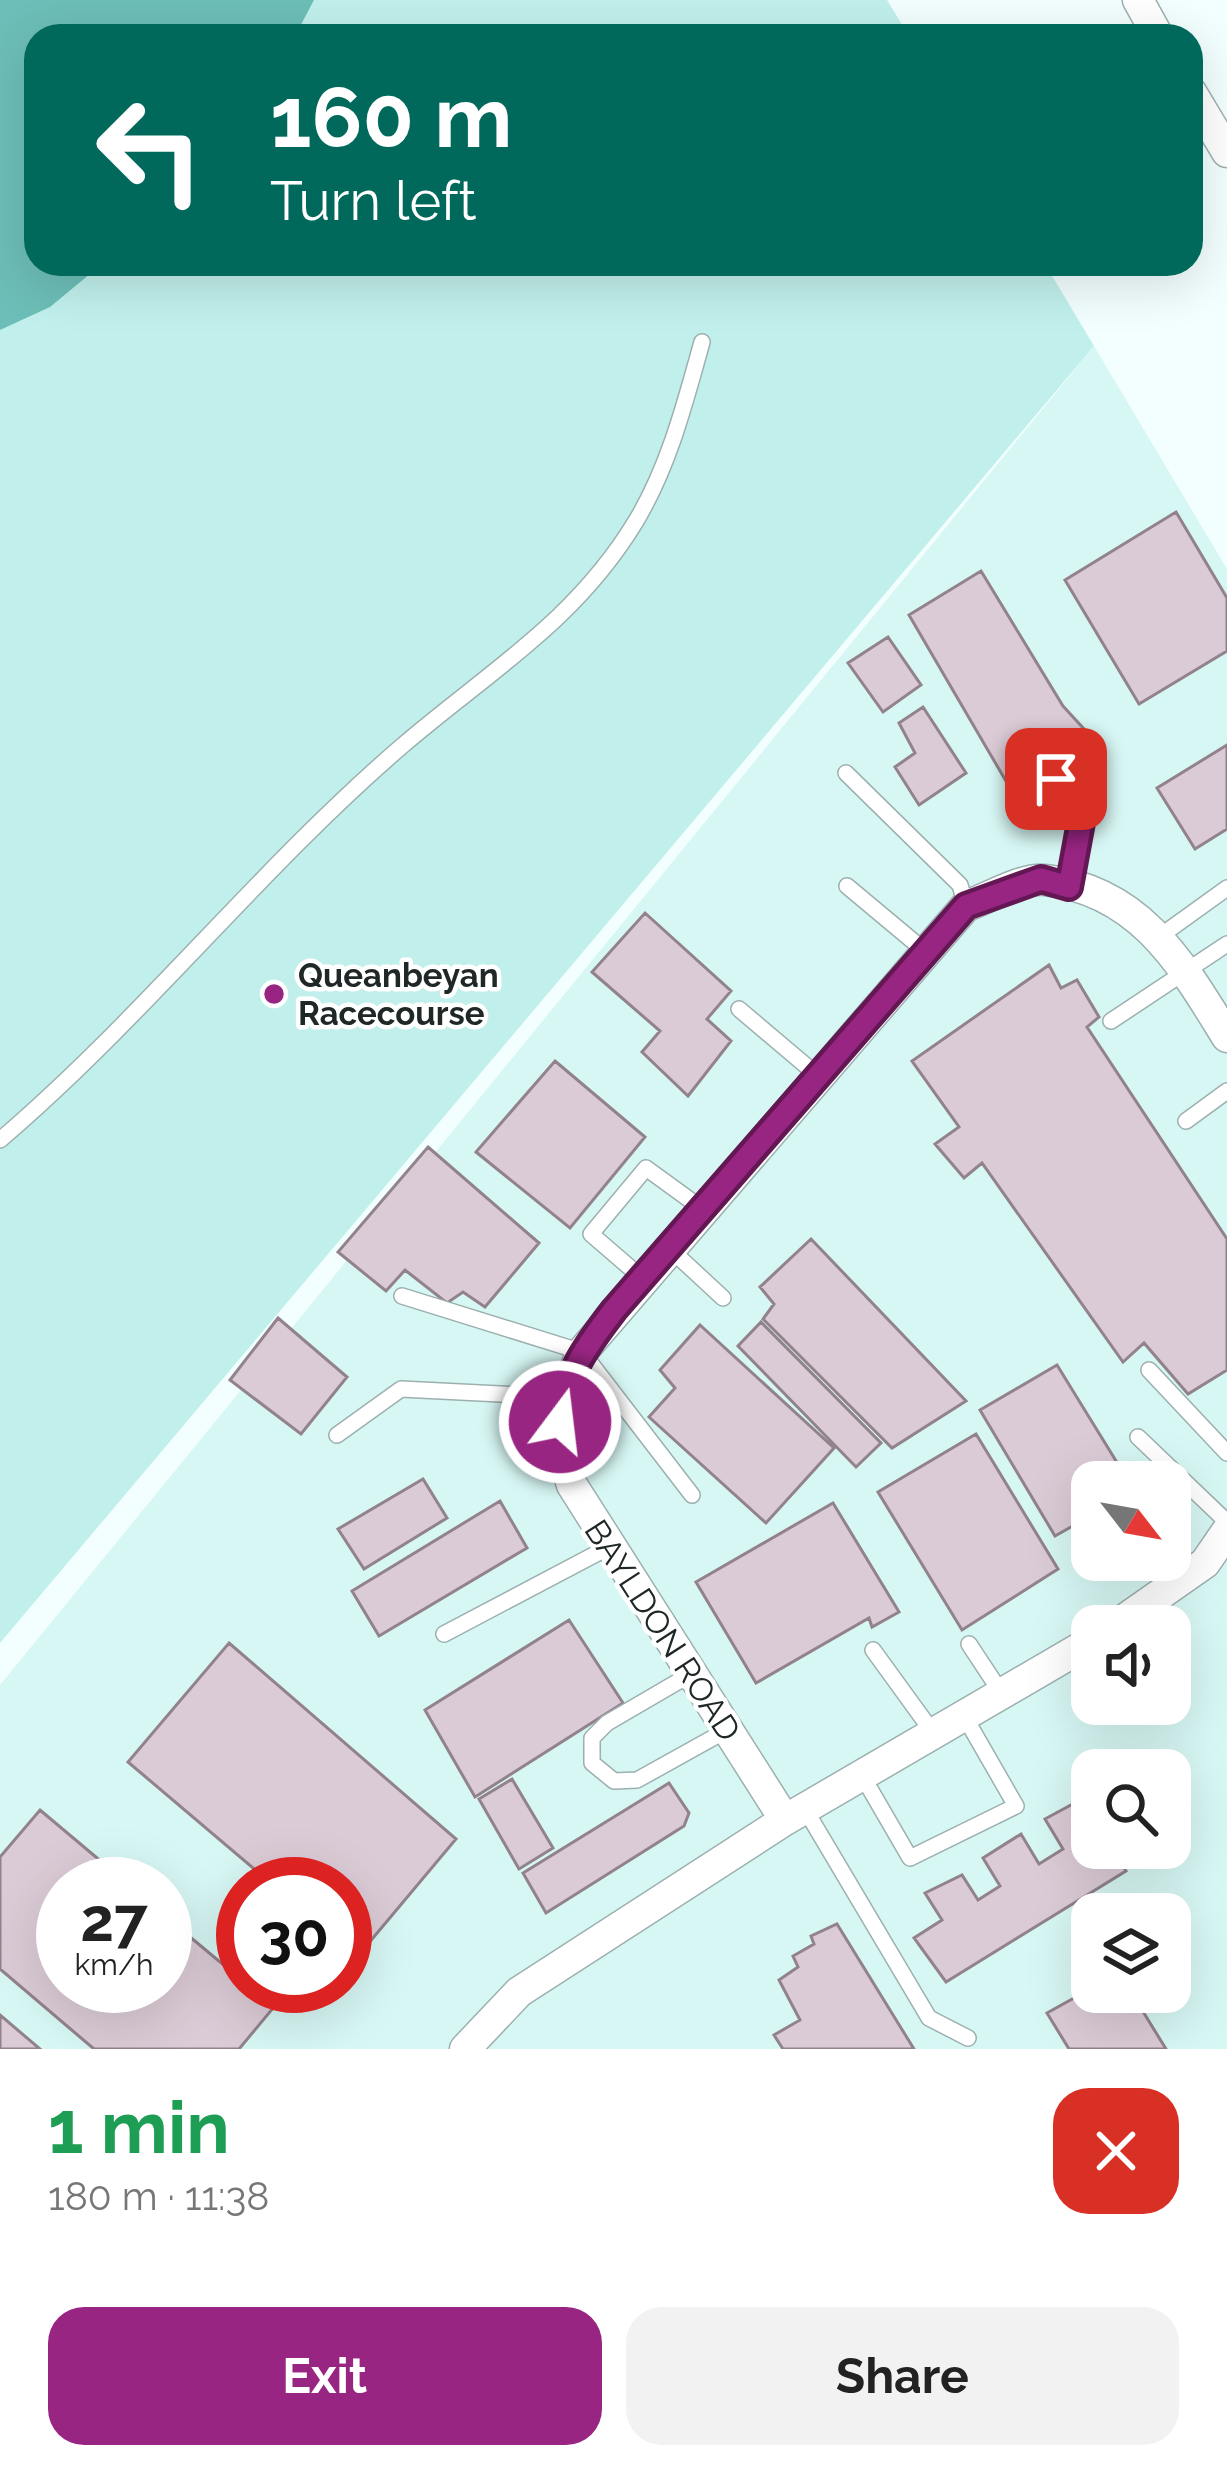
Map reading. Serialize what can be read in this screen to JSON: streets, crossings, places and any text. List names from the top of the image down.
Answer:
{
  "streets": {
    "street": ["BAYLDON ROAD"]
  },
  "places": ["Queanbeyan Racecourse"],
  "north": "bottom right",
  "page": {
    "turn": ["160 m", "Turn left"],
    "speed": "27 km/h",
    "limit": "30",
    "heading": ["1 min", "180 m · 11:38"],
    "buttons": ["Exit", "Share"]
  }
}
